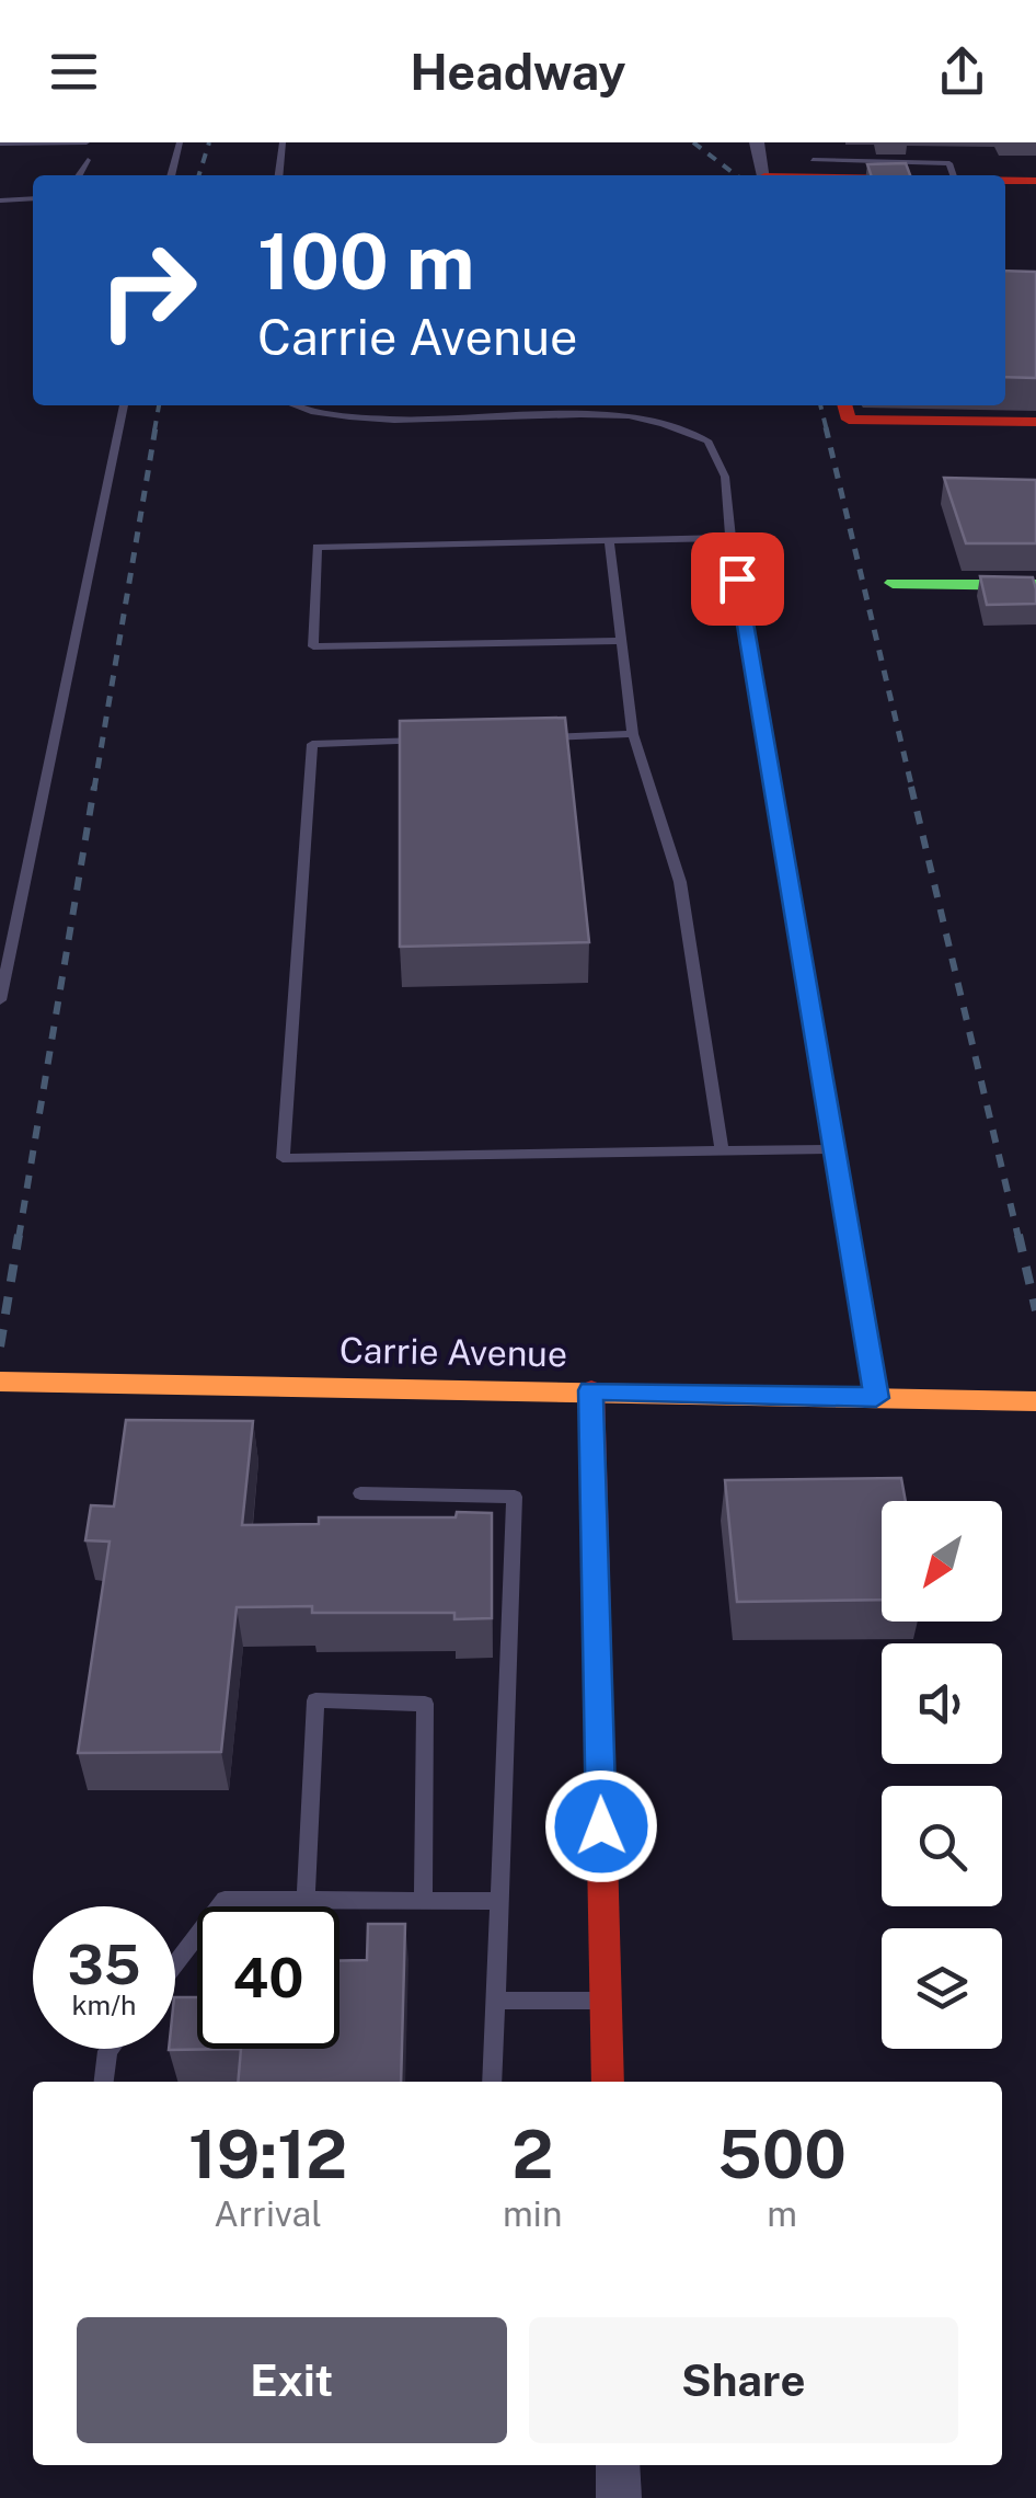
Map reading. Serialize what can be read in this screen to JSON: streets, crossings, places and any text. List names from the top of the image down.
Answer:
{
  "streets": {
    "street": ["Carrie Avenue"]
  },
  "north": "bottom left",
  "page": {
    "header": "Headway",
    "turn": ["100 m", "Carrie Avenue"],
    "speed": "35 km/h",
    "limit": "40",
    "eta": [
      "19:12",
      "Arrival",
      "2",
      "min",
      "500",
      "m"
    ],
    "buttons": ["Exit", "Share"]
  }
}
